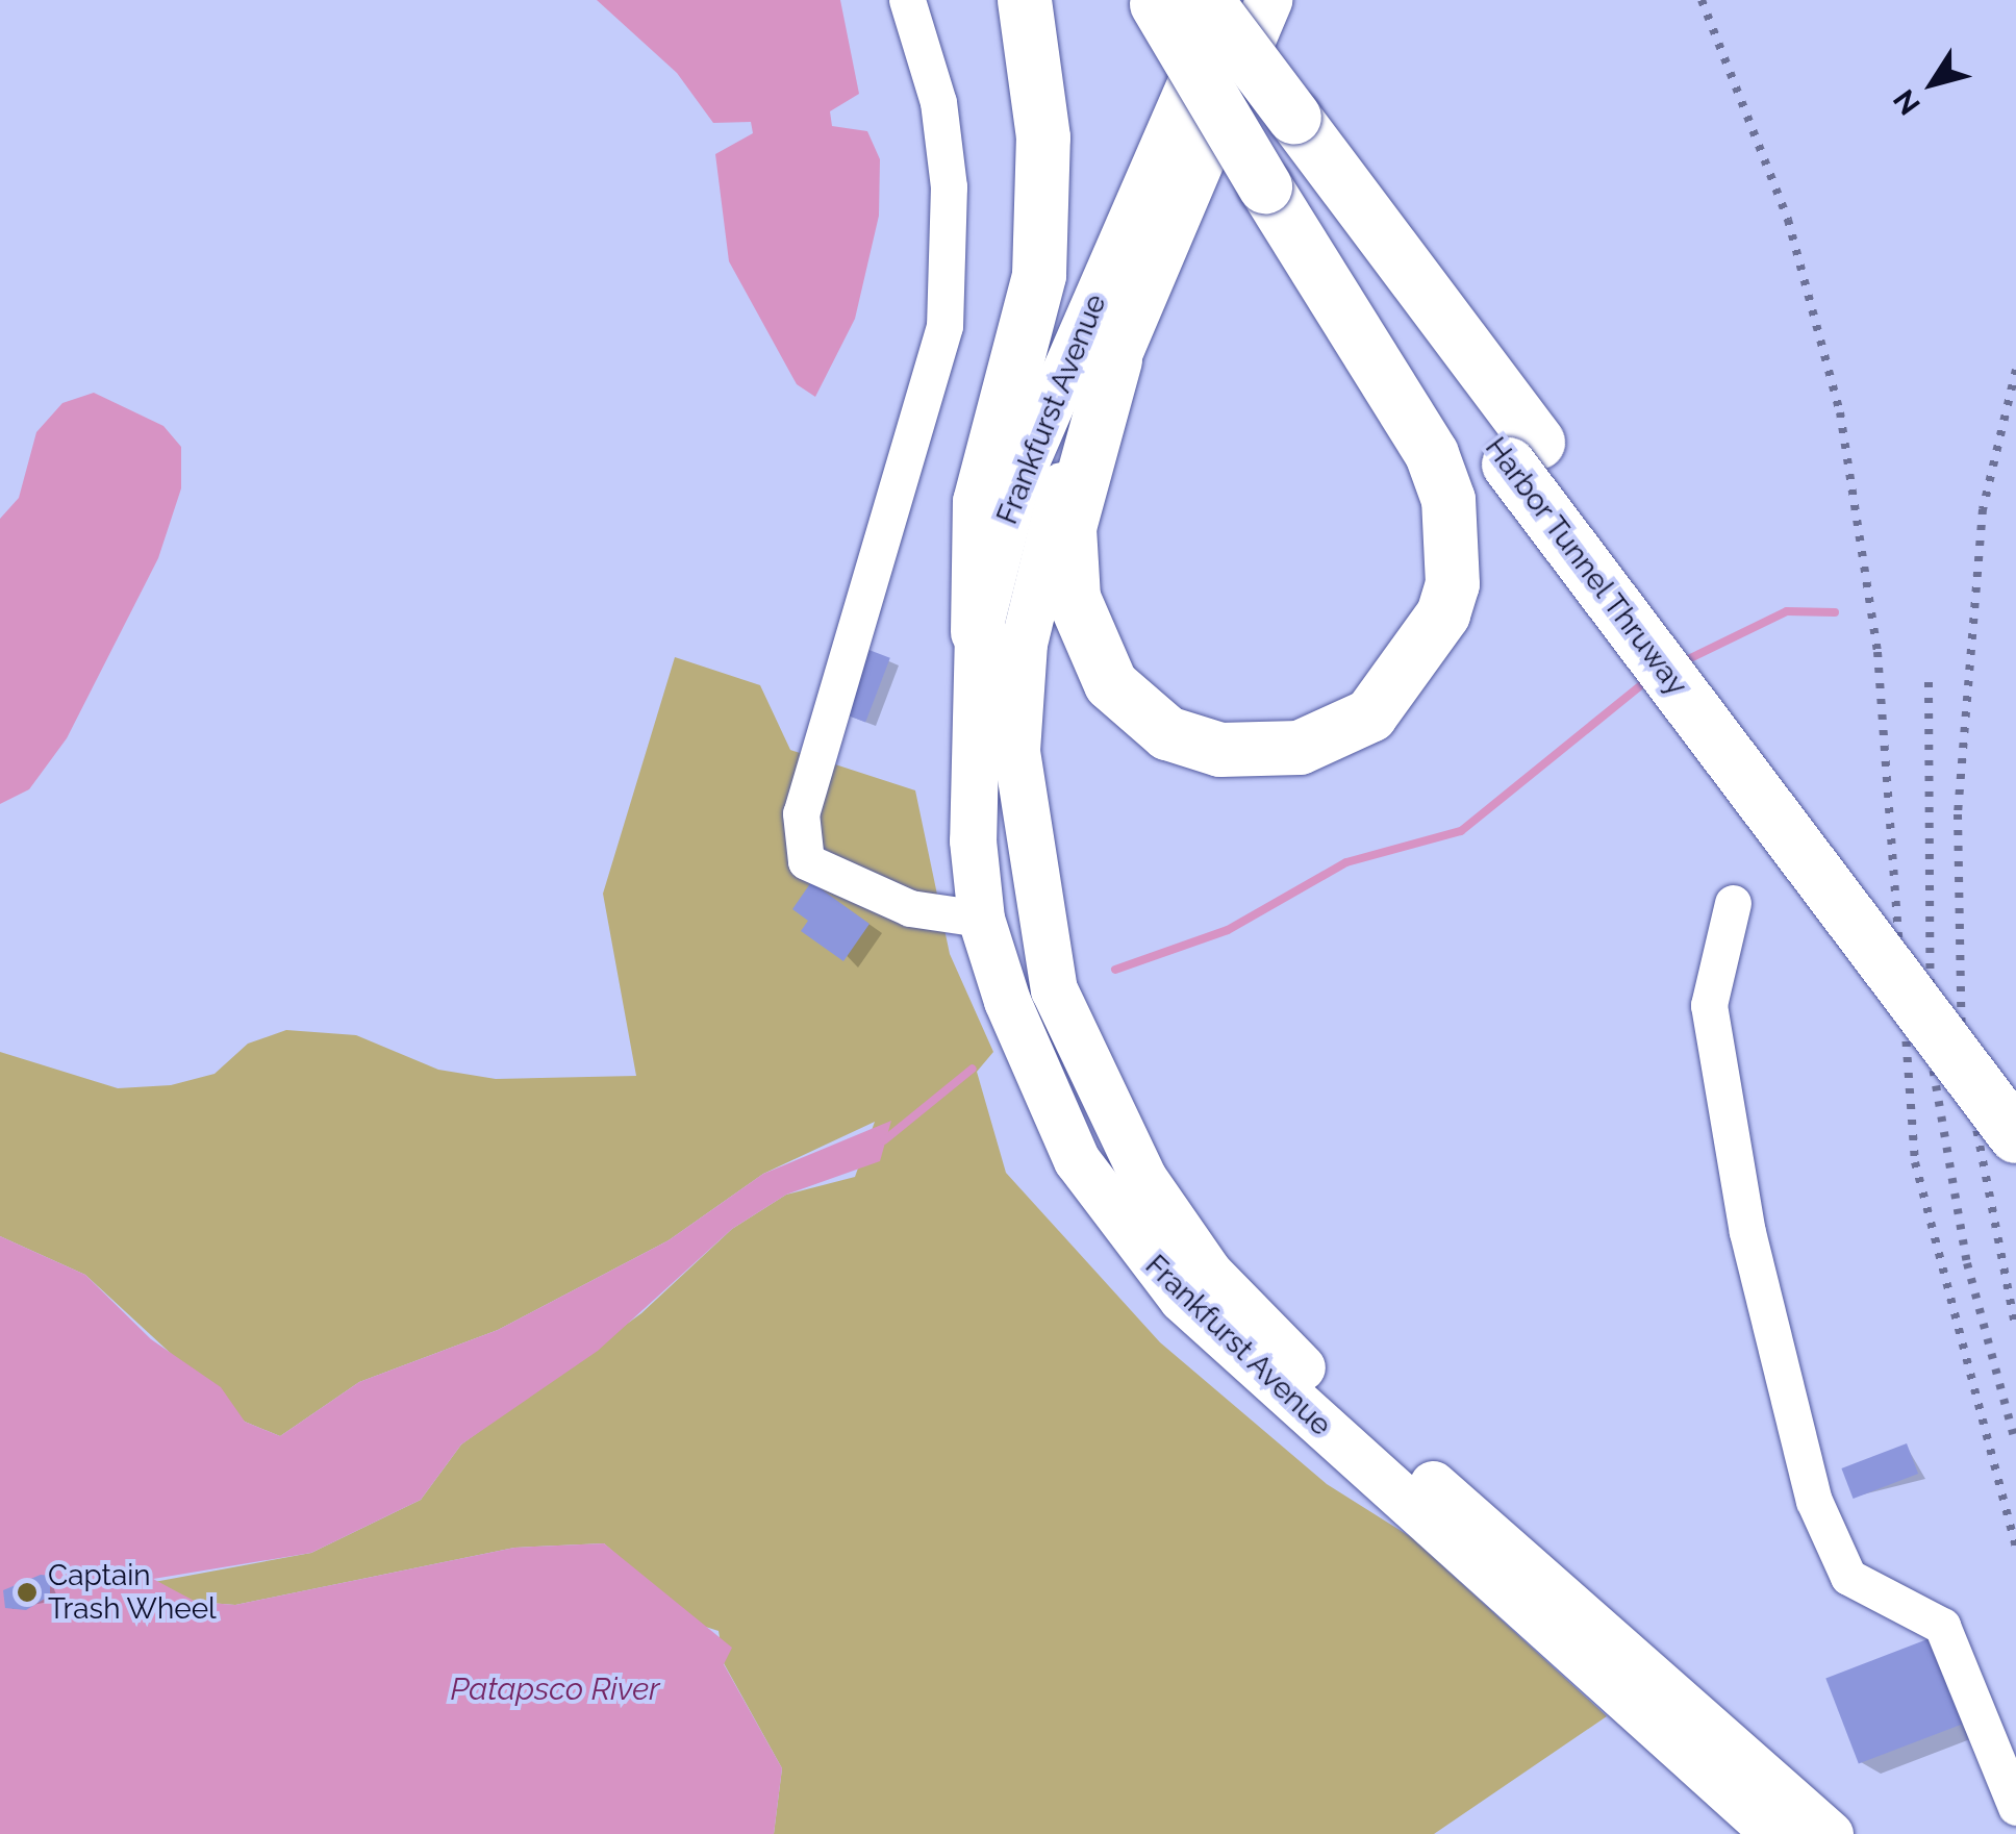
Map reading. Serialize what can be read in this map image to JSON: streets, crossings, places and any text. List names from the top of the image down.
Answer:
{
  "streets": {
    "highway": ["Harbor Tunnel Thruway"],
    "main road": ["Frankfurst Avenue"]
  },
  "water": ["Patapsco River"],
  "places": ["Captain Trash Wheel"],
  "north": "bottom left"
}
